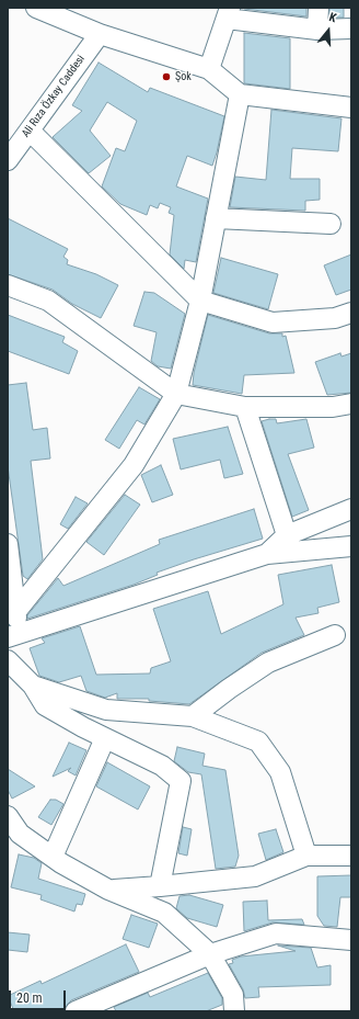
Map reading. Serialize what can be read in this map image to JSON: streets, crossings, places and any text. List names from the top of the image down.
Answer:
{
  "streets": {
    "street": ["Ali Rıza Özkay Caddesi"]
  },
  "places": ["Şok"],
  "scale_bar": "20 m",
  "north": "top"
}
